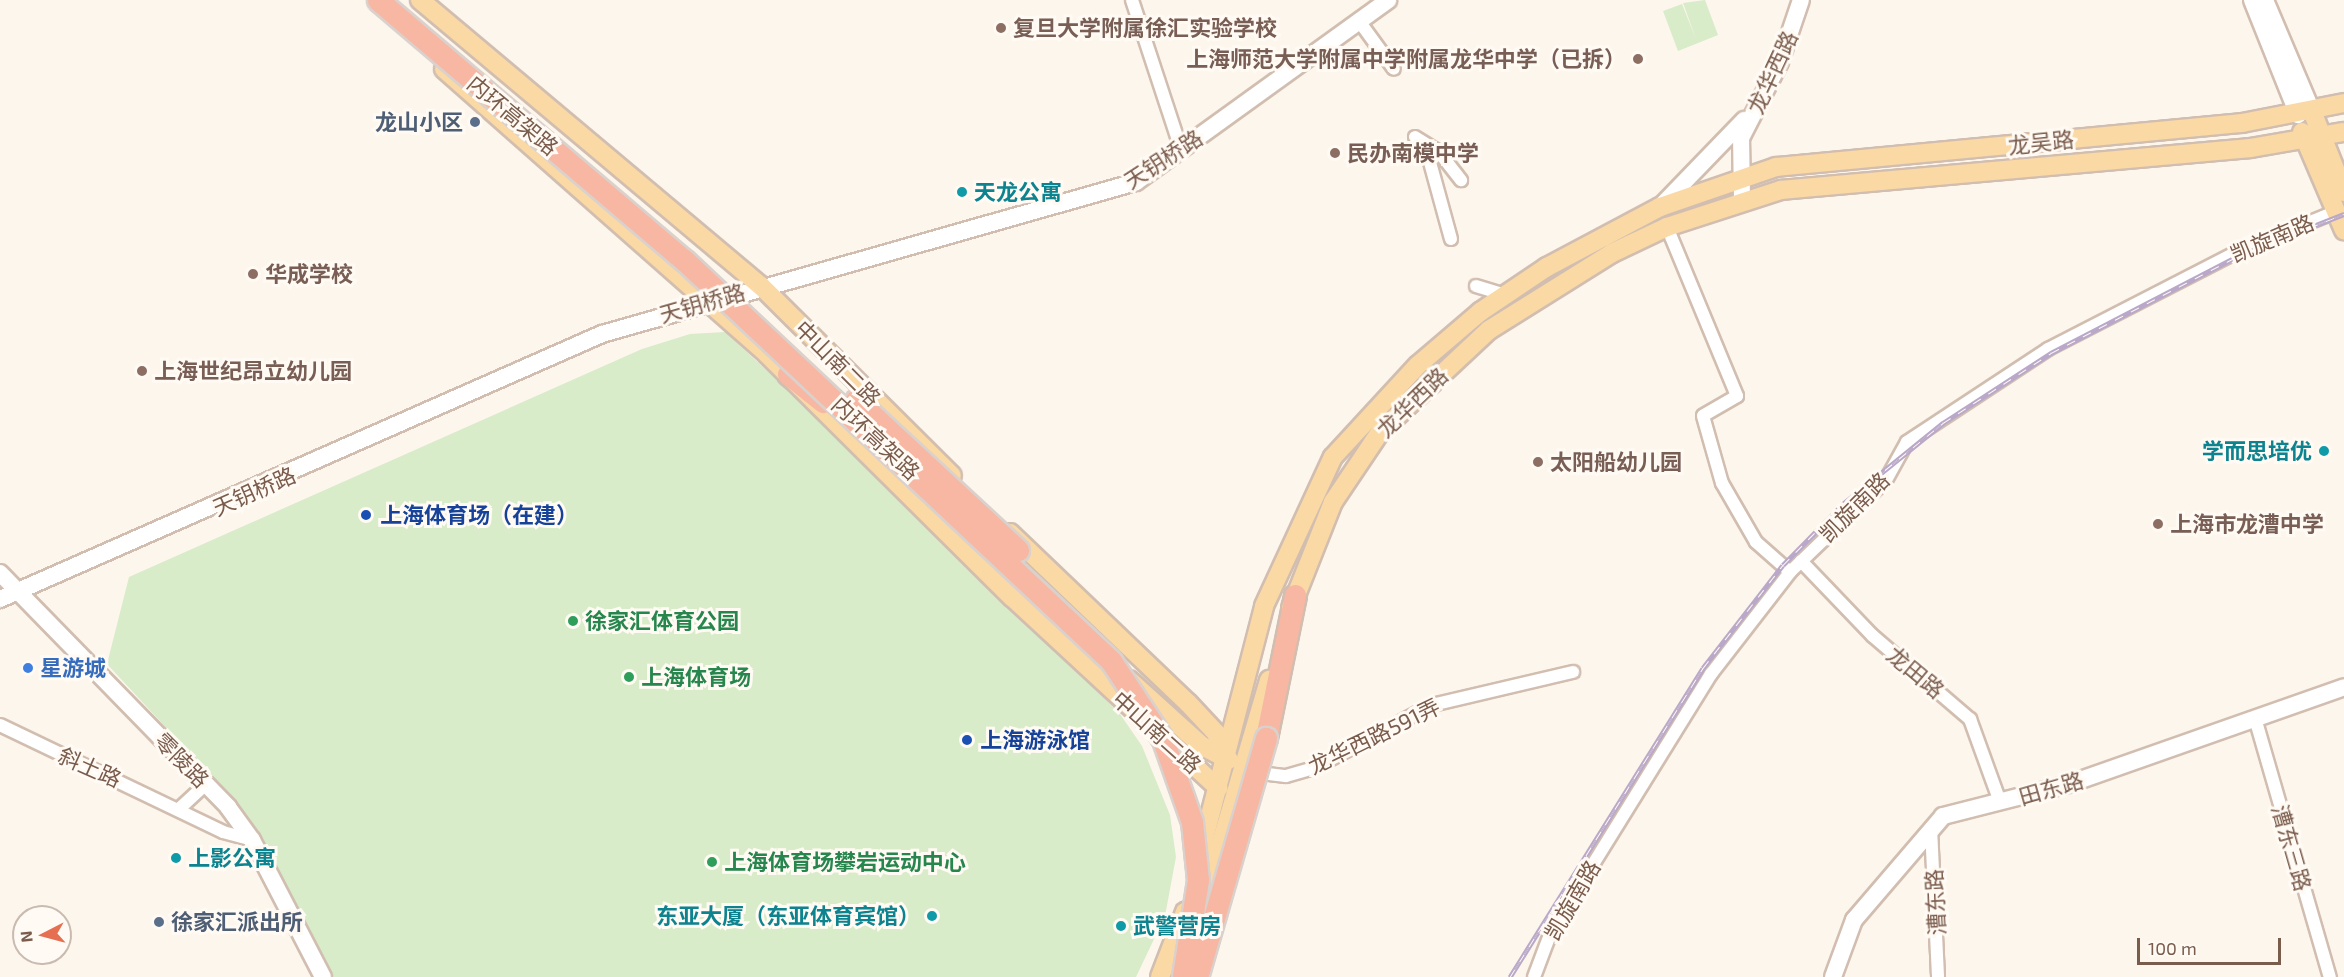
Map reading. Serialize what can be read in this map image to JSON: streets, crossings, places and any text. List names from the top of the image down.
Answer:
{
  "streets": {
    "highway": ["内环高架路"],
    "main road": ["龙华西路", "龙吴路", "中山南二路"],
    "street": [
      "天钥桥路",
      "凯旋南路",
      "龙田路",
      "龙华西路591弄",
      "零陵路",
      "斜土路",
      "田东路",
      "漕东三路",
      "漕东路"
    ]
  },
  "crossings": [
    ["龙华西路", "龙吴路"],
    ["龙华西路", "中山南二路"],
    ["龙华西路", "龙华西路591弄"],
    ["天钥桥路", "中山南二路"],
    ["天钥桥路", "零陵路"],
    ["凯旋南路", "龙田路"],
    ["中山南二路", "龙华西路591弄"],
    ["龙田路", "田东路"],
    ["零陵路", "斜土路"],
    ["田东路", "漕东三路"],
    ["田东路", "漕东路"]
  ],
  "places": [
    "复旦大学附属徐汇实验学校",
    "上海师范大学附属中学附属龙华中学（已拆）",
    "龙山小区",
    "民办南模中学",
    "天龙公寓",
    "华成学校",
    "上海世纪昂立幼儿园",
    "学而思培优",
    "太阳船幼儿园",
    "上海体育场（在建）",
    "上海市龙漕中学",
    "徐家汇体育公园",
    "星游城",
    "上海体育场",
    "上海游泳馆",
    "上影公寓",
    "上海体育场攀岩运动中心",
    "东亚大厦（东亚体育宾馆）",
    "徐家汇派出所",
    "武警营房"
  ],
  "scale_bar": "100 m",
  "north": "left"
}
